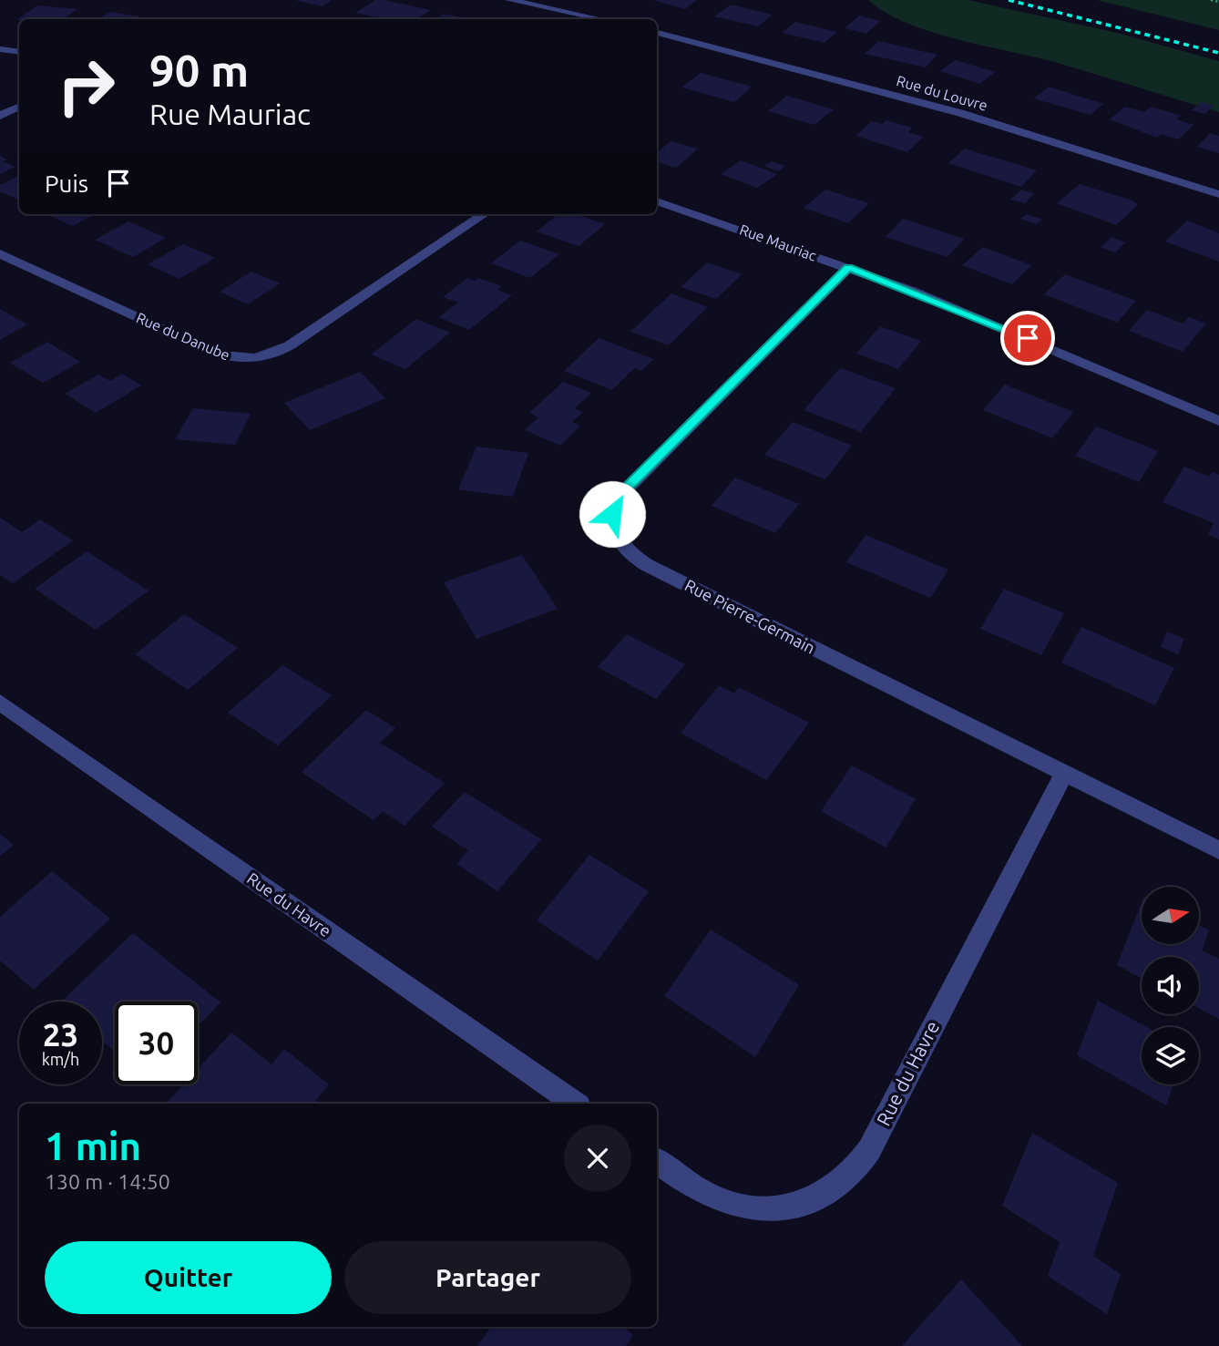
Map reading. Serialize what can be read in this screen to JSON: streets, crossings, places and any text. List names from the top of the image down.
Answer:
{
  "streets": {
    "street": [
      "Rue du Louvre",
      "Rue Mauriac",
      "Rue du Danube",
      "Rue Pierre-Germain",
      "Rue du Havre"
    ]
  },
  "crossings": [
    ["Rue Mauriac", "Rue Pierre-Germain"],
    ["Rue Pierre-Germain", "Rue du Havre"]
  ],
  "north": "right",
  "page": {
    "turn": ["90 m", "Rue Mauriac"],
    "then": "Puis",
    "speed": "23 km/h",
    "limit": "30",
    "heading": ["1 min", "130 m · 14:50"],
    "buttons": ["Quitter", "Partager"]
  }
}
